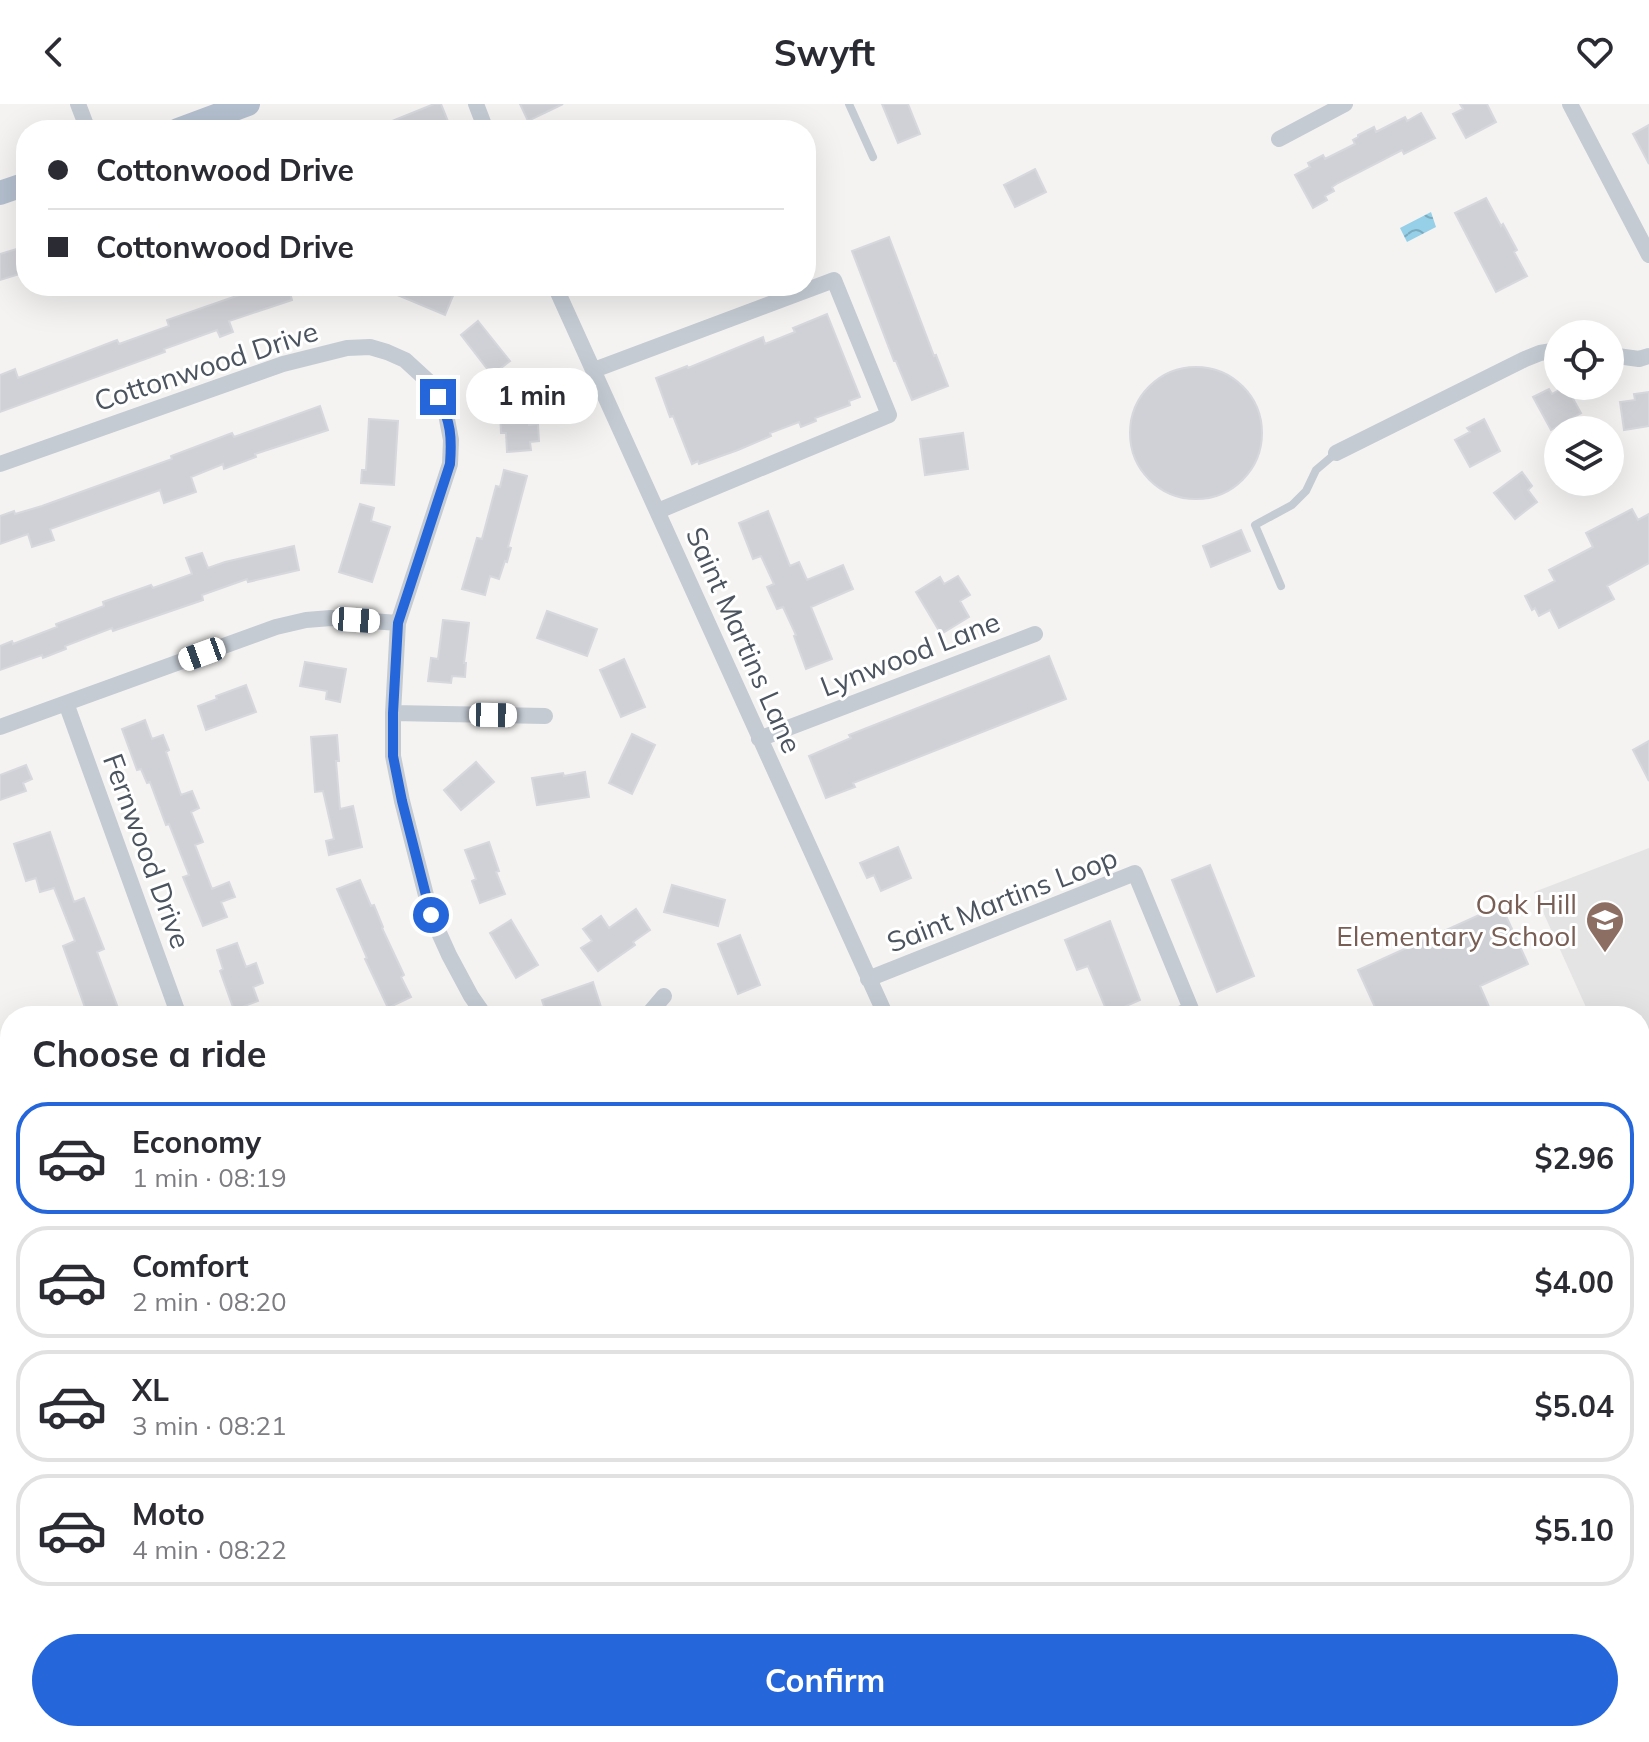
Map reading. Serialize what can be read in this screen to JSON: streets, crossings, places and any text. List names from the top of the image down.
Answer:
{
  "streets": {
    "street": [
      "Cottonwood Drive",
      "Saint Martins Lane",
      "Lynwood Lane",
      "Fernwood Drive",
      "Saint Martins Loop"
    ]
  },
  "crossings": [
    ["Saint Martins Lane", "Lynwood Lane"],
    ["Saint Martins Lane", "Saint Martins Loop"]
  ],
  "places": {
    "school or university": ["Oak Hill Elementary School"]
  },
  "page": {
    "header": "Swyft",
    "banner": ["Cottonwood Drive", "Cottonwood Drive"],
    "bubble": "1 min",
    "heading": "Choose a ride",
    "list": [
      {
        "name": "Economy",
        "note": "1 min · 08:19",
        "value": "$2.96"
      },
      {
        "name": "Comfort",
        "note": "2 min · 08:20",
        "value": "$4.00"
      },
      {
        "name": "XL",
        "note": "3 min · 08:21",
        "value": "$5.04"
      },
      {
        "name": "Moto",
        "note": "4 min · 08:22",
        "value": "$5.10"
      }
    ],
    "buttons": "Confirm"
  }
}
